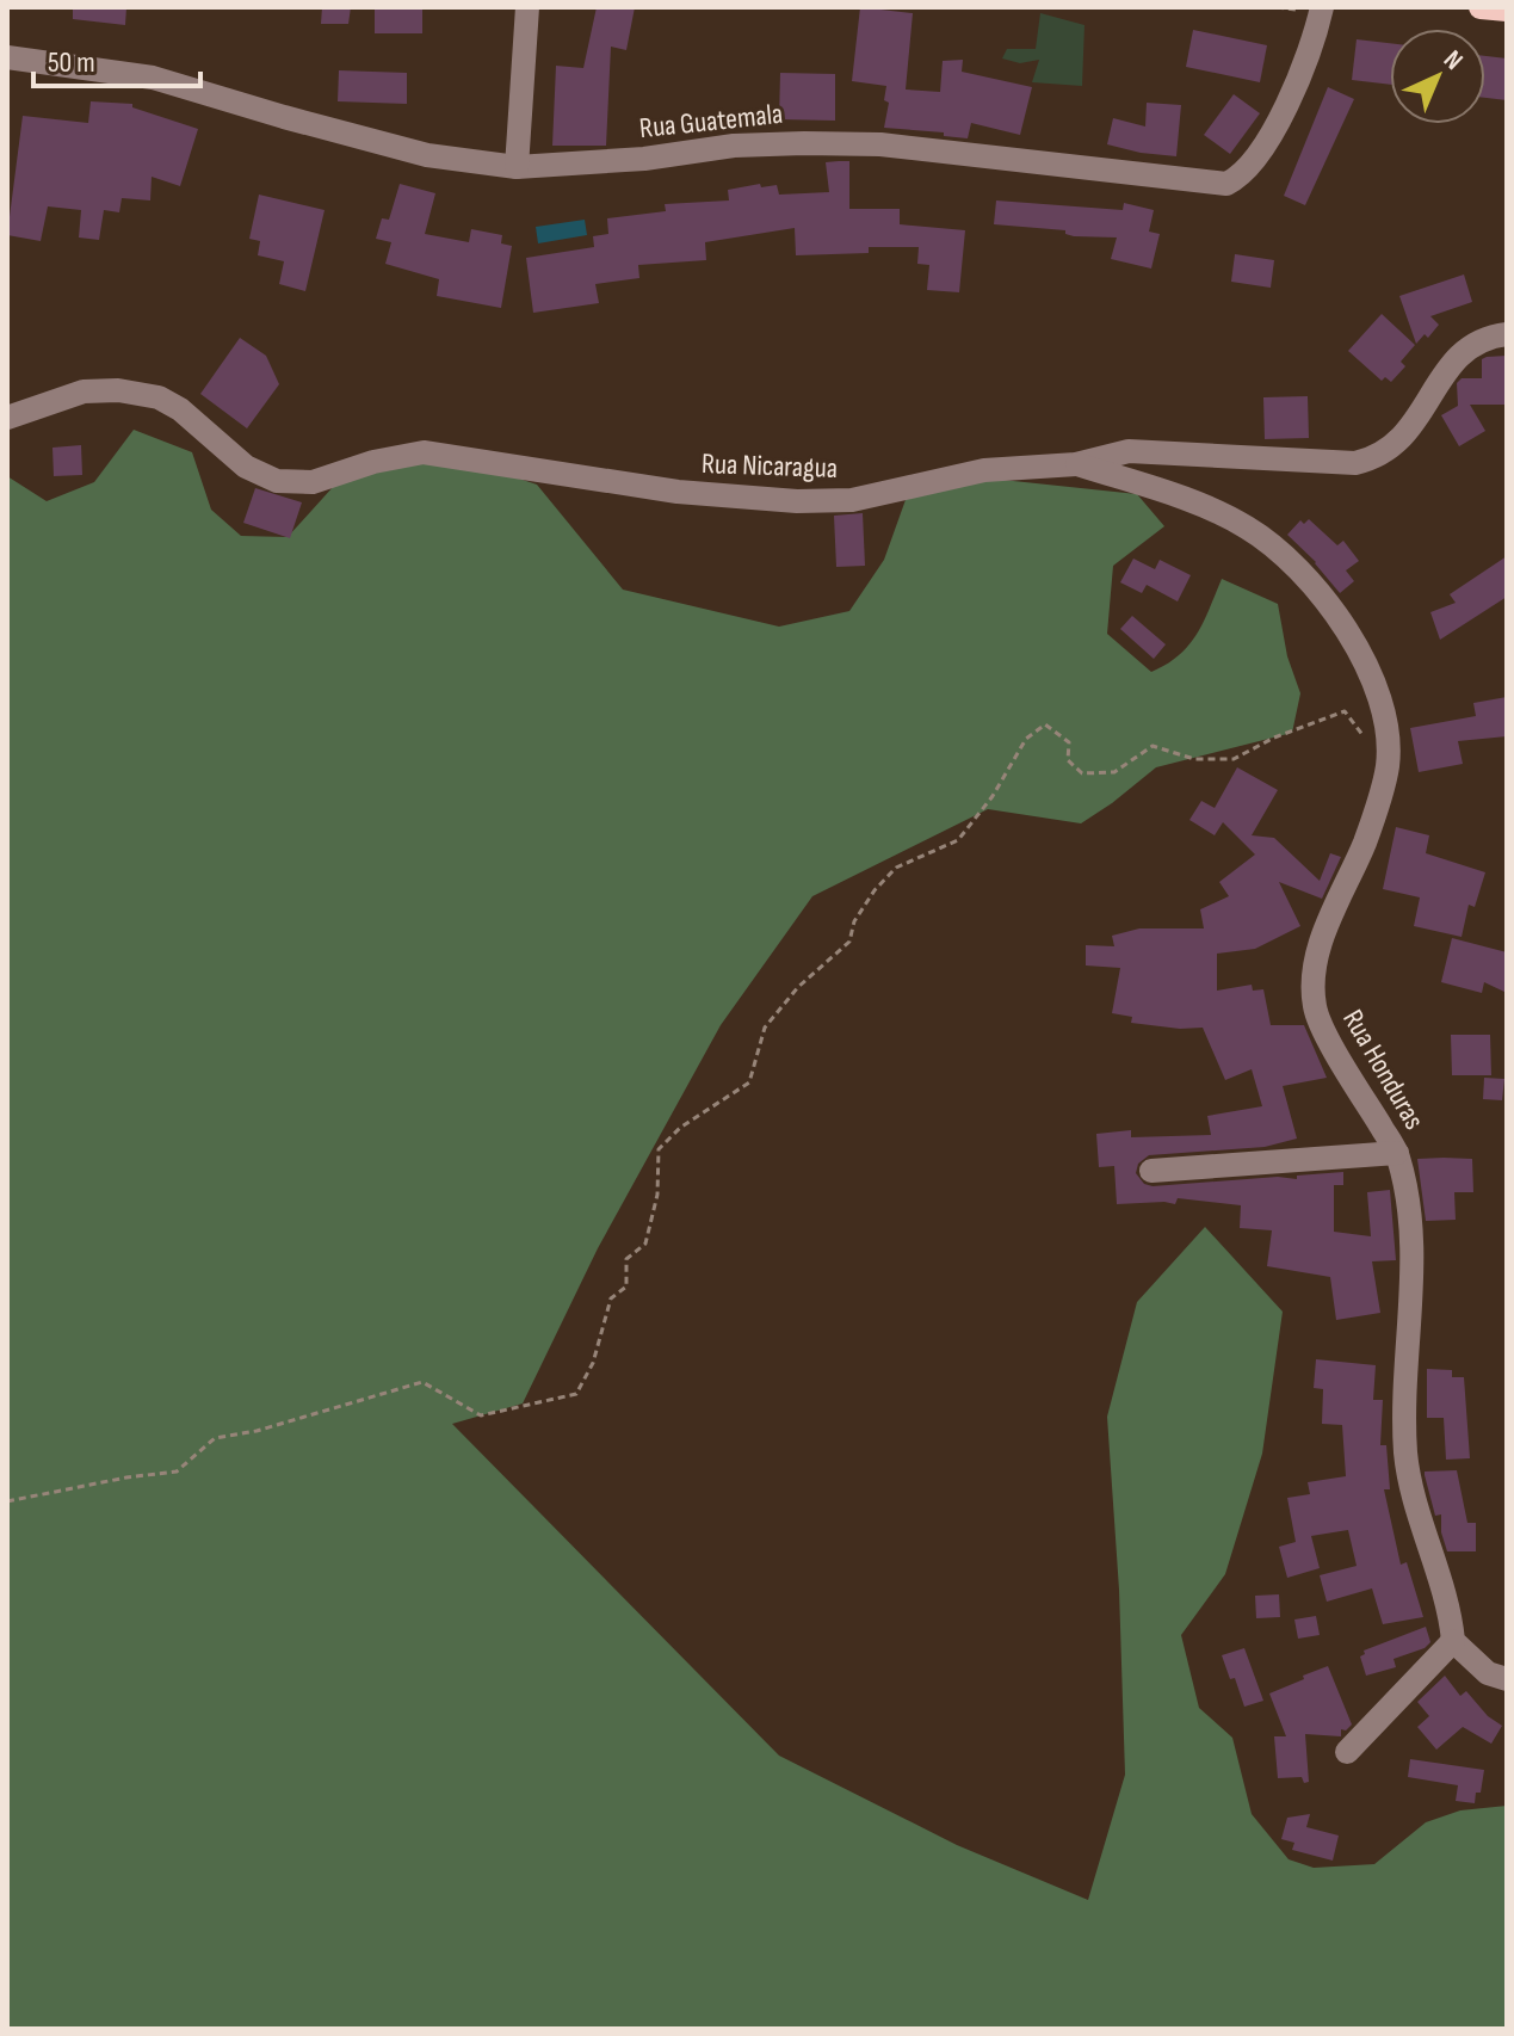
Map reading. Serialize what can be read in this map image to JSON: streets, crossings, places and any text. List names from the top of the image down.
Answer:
{
  "streets": {
    "street": ["Rua Guatemala", "Rua Nicaragua", "Rua Honduras"]
  },
  "crossings": [
    ["Rua Nicaragua", "Rua Honduras"]
  ],
  "scale_bar": "50 m",
  "north": "top right"
}
